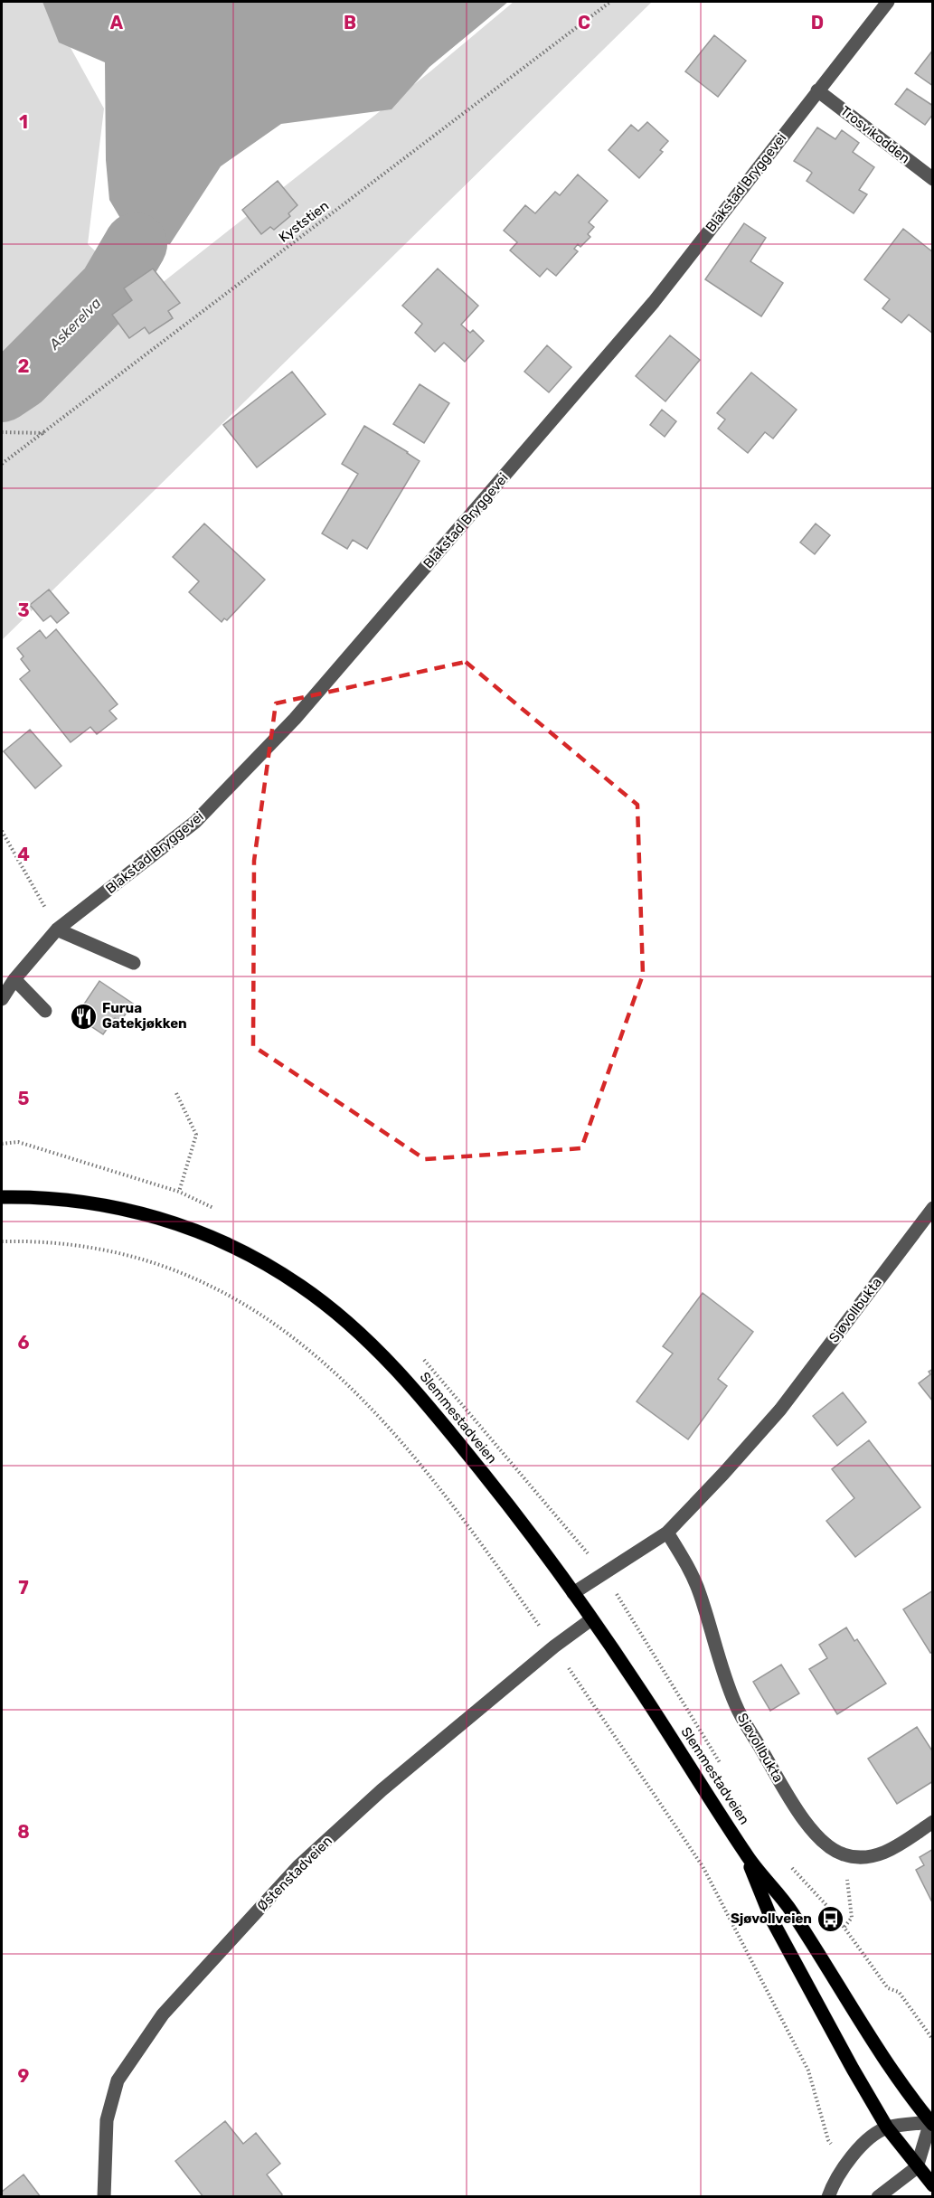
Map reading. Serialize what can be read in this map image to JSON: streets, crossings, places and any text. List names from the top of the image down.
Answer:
{
  "streets": {
    "main road": ["Slemmestadveien"],
    "street": [
      "Trosvikodden",
      "Blakstad Bryggevei",
      "Sjøvollbukta",
      "Østenstadveien"
    ],
    "path": ["Kyststien"]
  },
  "crossings": [
    ["Trosvikodden", "Blakstad Bryggevei"],
    ["Sjøvollbukta", "Slemmestadveien"],
    ["Slemmestadveien", "Østenstadveien"]
  ],
  "water": ["Askerelva"],
  "places": {
    "restaurant": ["Furua Gatekjøkken"],
    "bus stop": ["Sjøvollveien"]
  },
  "grid": {
    "columns": [
      "A",
      "B",
      "C",
      "D"
    ],
    "rows": [
      "1",
      "2",
      "3",
      "4",
      "5",
      "6",
      "7",
      "8",
      "9"
    ]
  }
}
